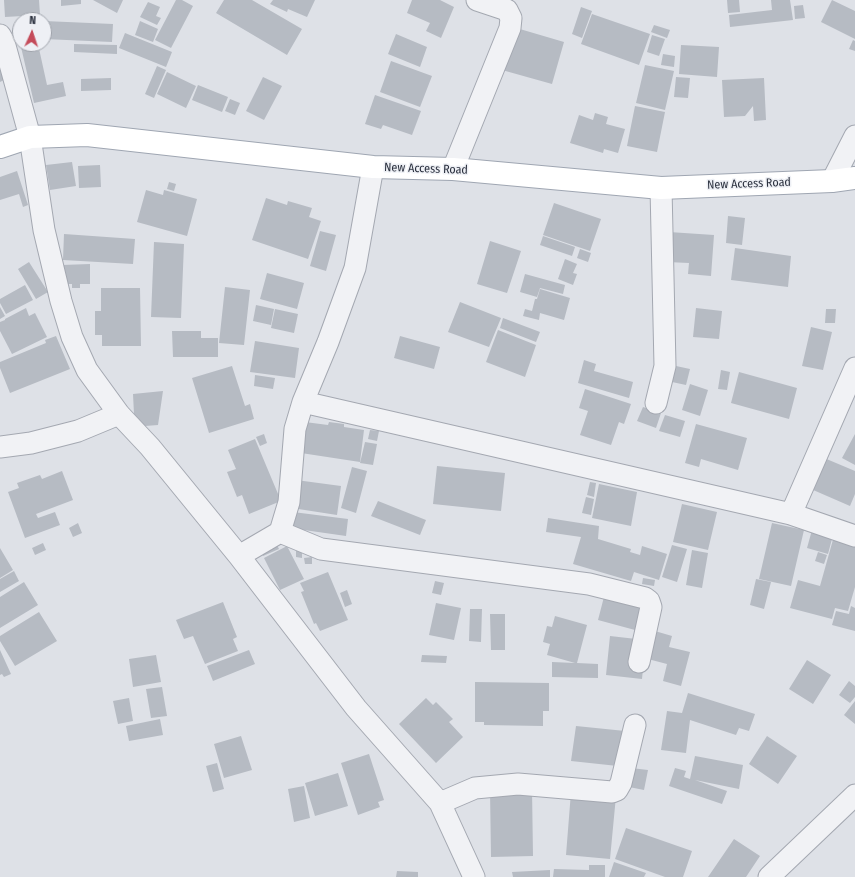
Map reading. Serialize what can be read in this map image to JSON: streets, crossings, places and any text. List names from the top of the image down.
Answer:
{
  "streets": {
    "main road": ["New Access Road"]
  },
  "north": "top"
}
